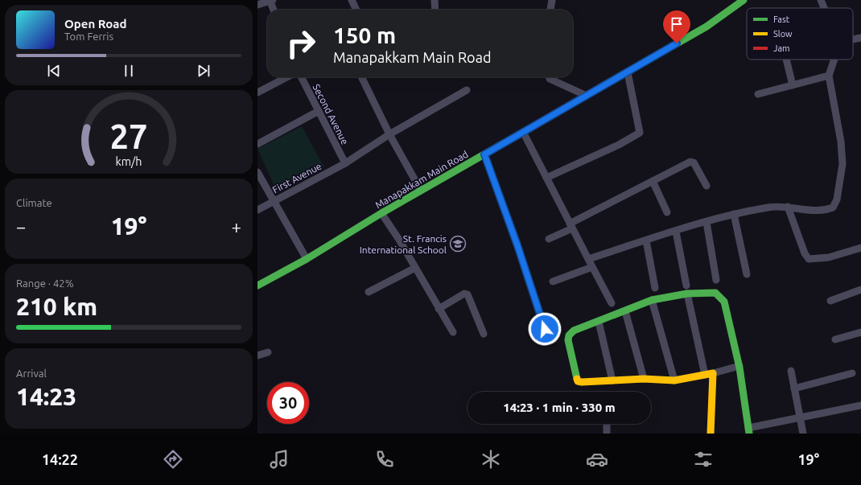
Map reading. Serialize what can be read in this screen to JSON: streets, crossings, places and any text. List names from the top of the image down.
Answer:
{
  "streets": {
    "main road": ["Manapakkam Main Road"],
    "street": ["Second Avenue", "First Avenue"]
  },
  "crossings": [
    ["Second Avenue", "First Avenue"]
  ],
  "places": {
    "school or university": ["St. Francis International School"]
  },
  "legend": ["Fast", "Slow", "Jam"],
  "page": {
    "turn": ["150 m", "Manapakkam Main Road"],
    "song": ["Open Road", "Tom Ferris"],
    "tile": [
      "Climate",
      ["Range · 42%", "210 km"],
      ["Arrival", "14:23"]
    ],
    "heat": ["−", "19°", "+"],
    "limit": "30",
    "trip": "14:23 · 1 min · 330 m",
    "tabs": ["14:22", "19°"],
    "gauge": ["27", "km/h"]
  }
}
